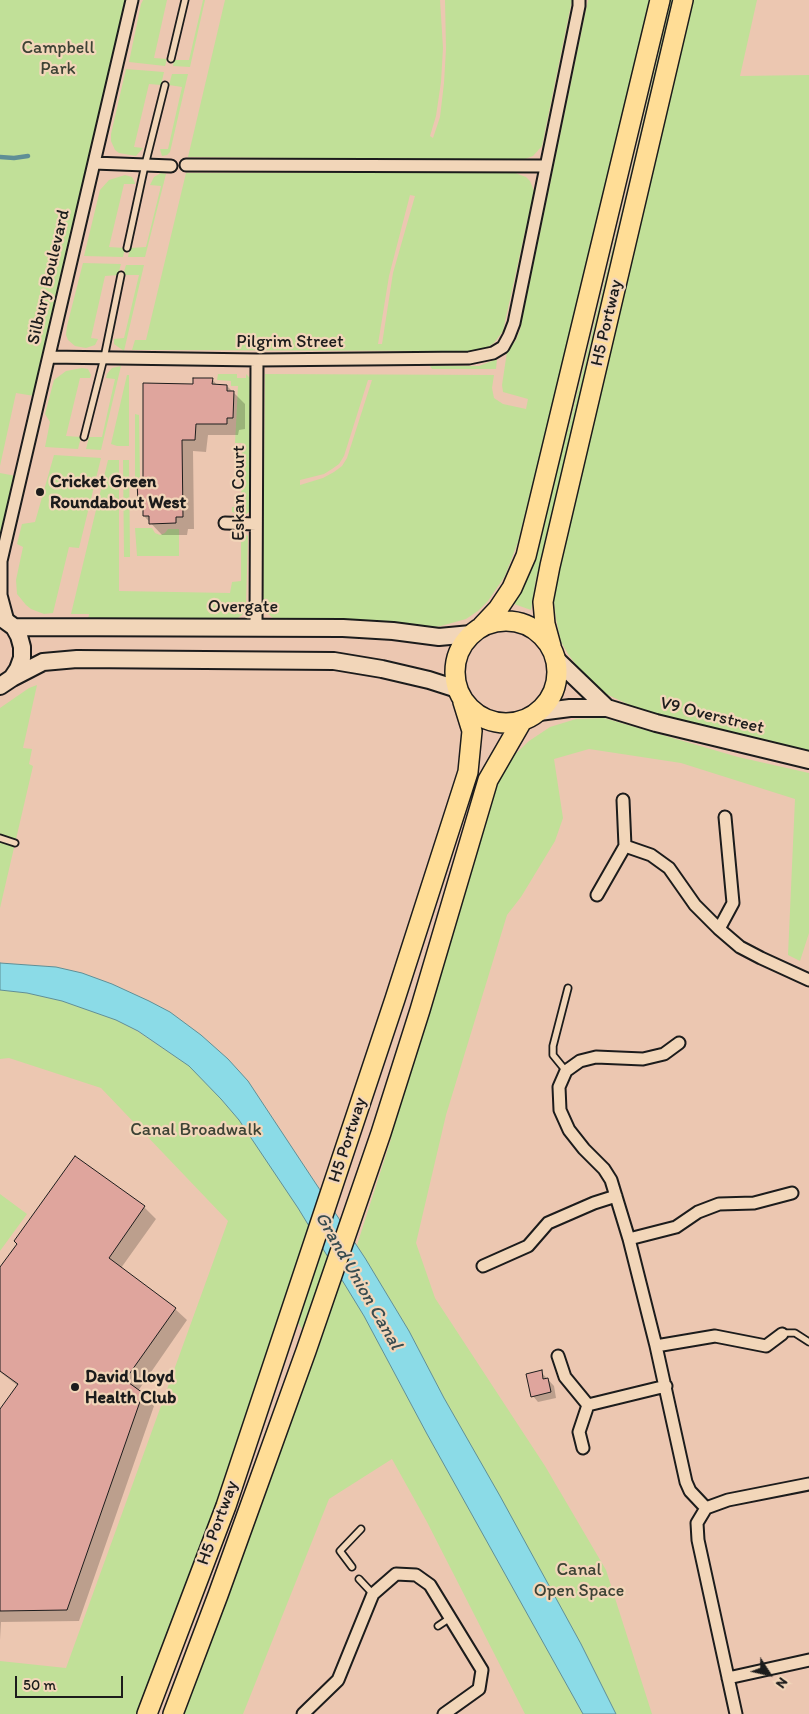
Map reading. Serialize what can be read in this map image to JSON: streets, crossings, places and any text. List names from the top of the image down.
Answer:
{
  "streets": {
    "main road": ["H5 Portway"],
    "street": [
      "Silbury Boulevard",
      "Pilgrim Street",
      "Eskan Court",
      "Overgate",
      "V9 Overstreet"
    ]
  },
  "crossings": [
    ["Silbury Boulevard", "Pilgrim Street"],
    ["Silbury Boulevard", "Overgate"],
    ["H5 Portway", "Overgate"],
    ["H5 Portway", "V9 Overstreet"],
    ["Pilgrim Street", "Eskan Court"],
    ["Eskan Court", "Overgate"],
    ["Overgate", "V9 Overstreet"]
  ],
  "water": ["Grand Union Canal"],
  "parks": ["Campbell Park", "Canal Broadwalk", "Canal Open Space"],
  "places": ["Cricket Green Roundabout West", "David Lloyd Health Club"],
  "scale_bar": "50 m",
  "north": "bottom right"
}
